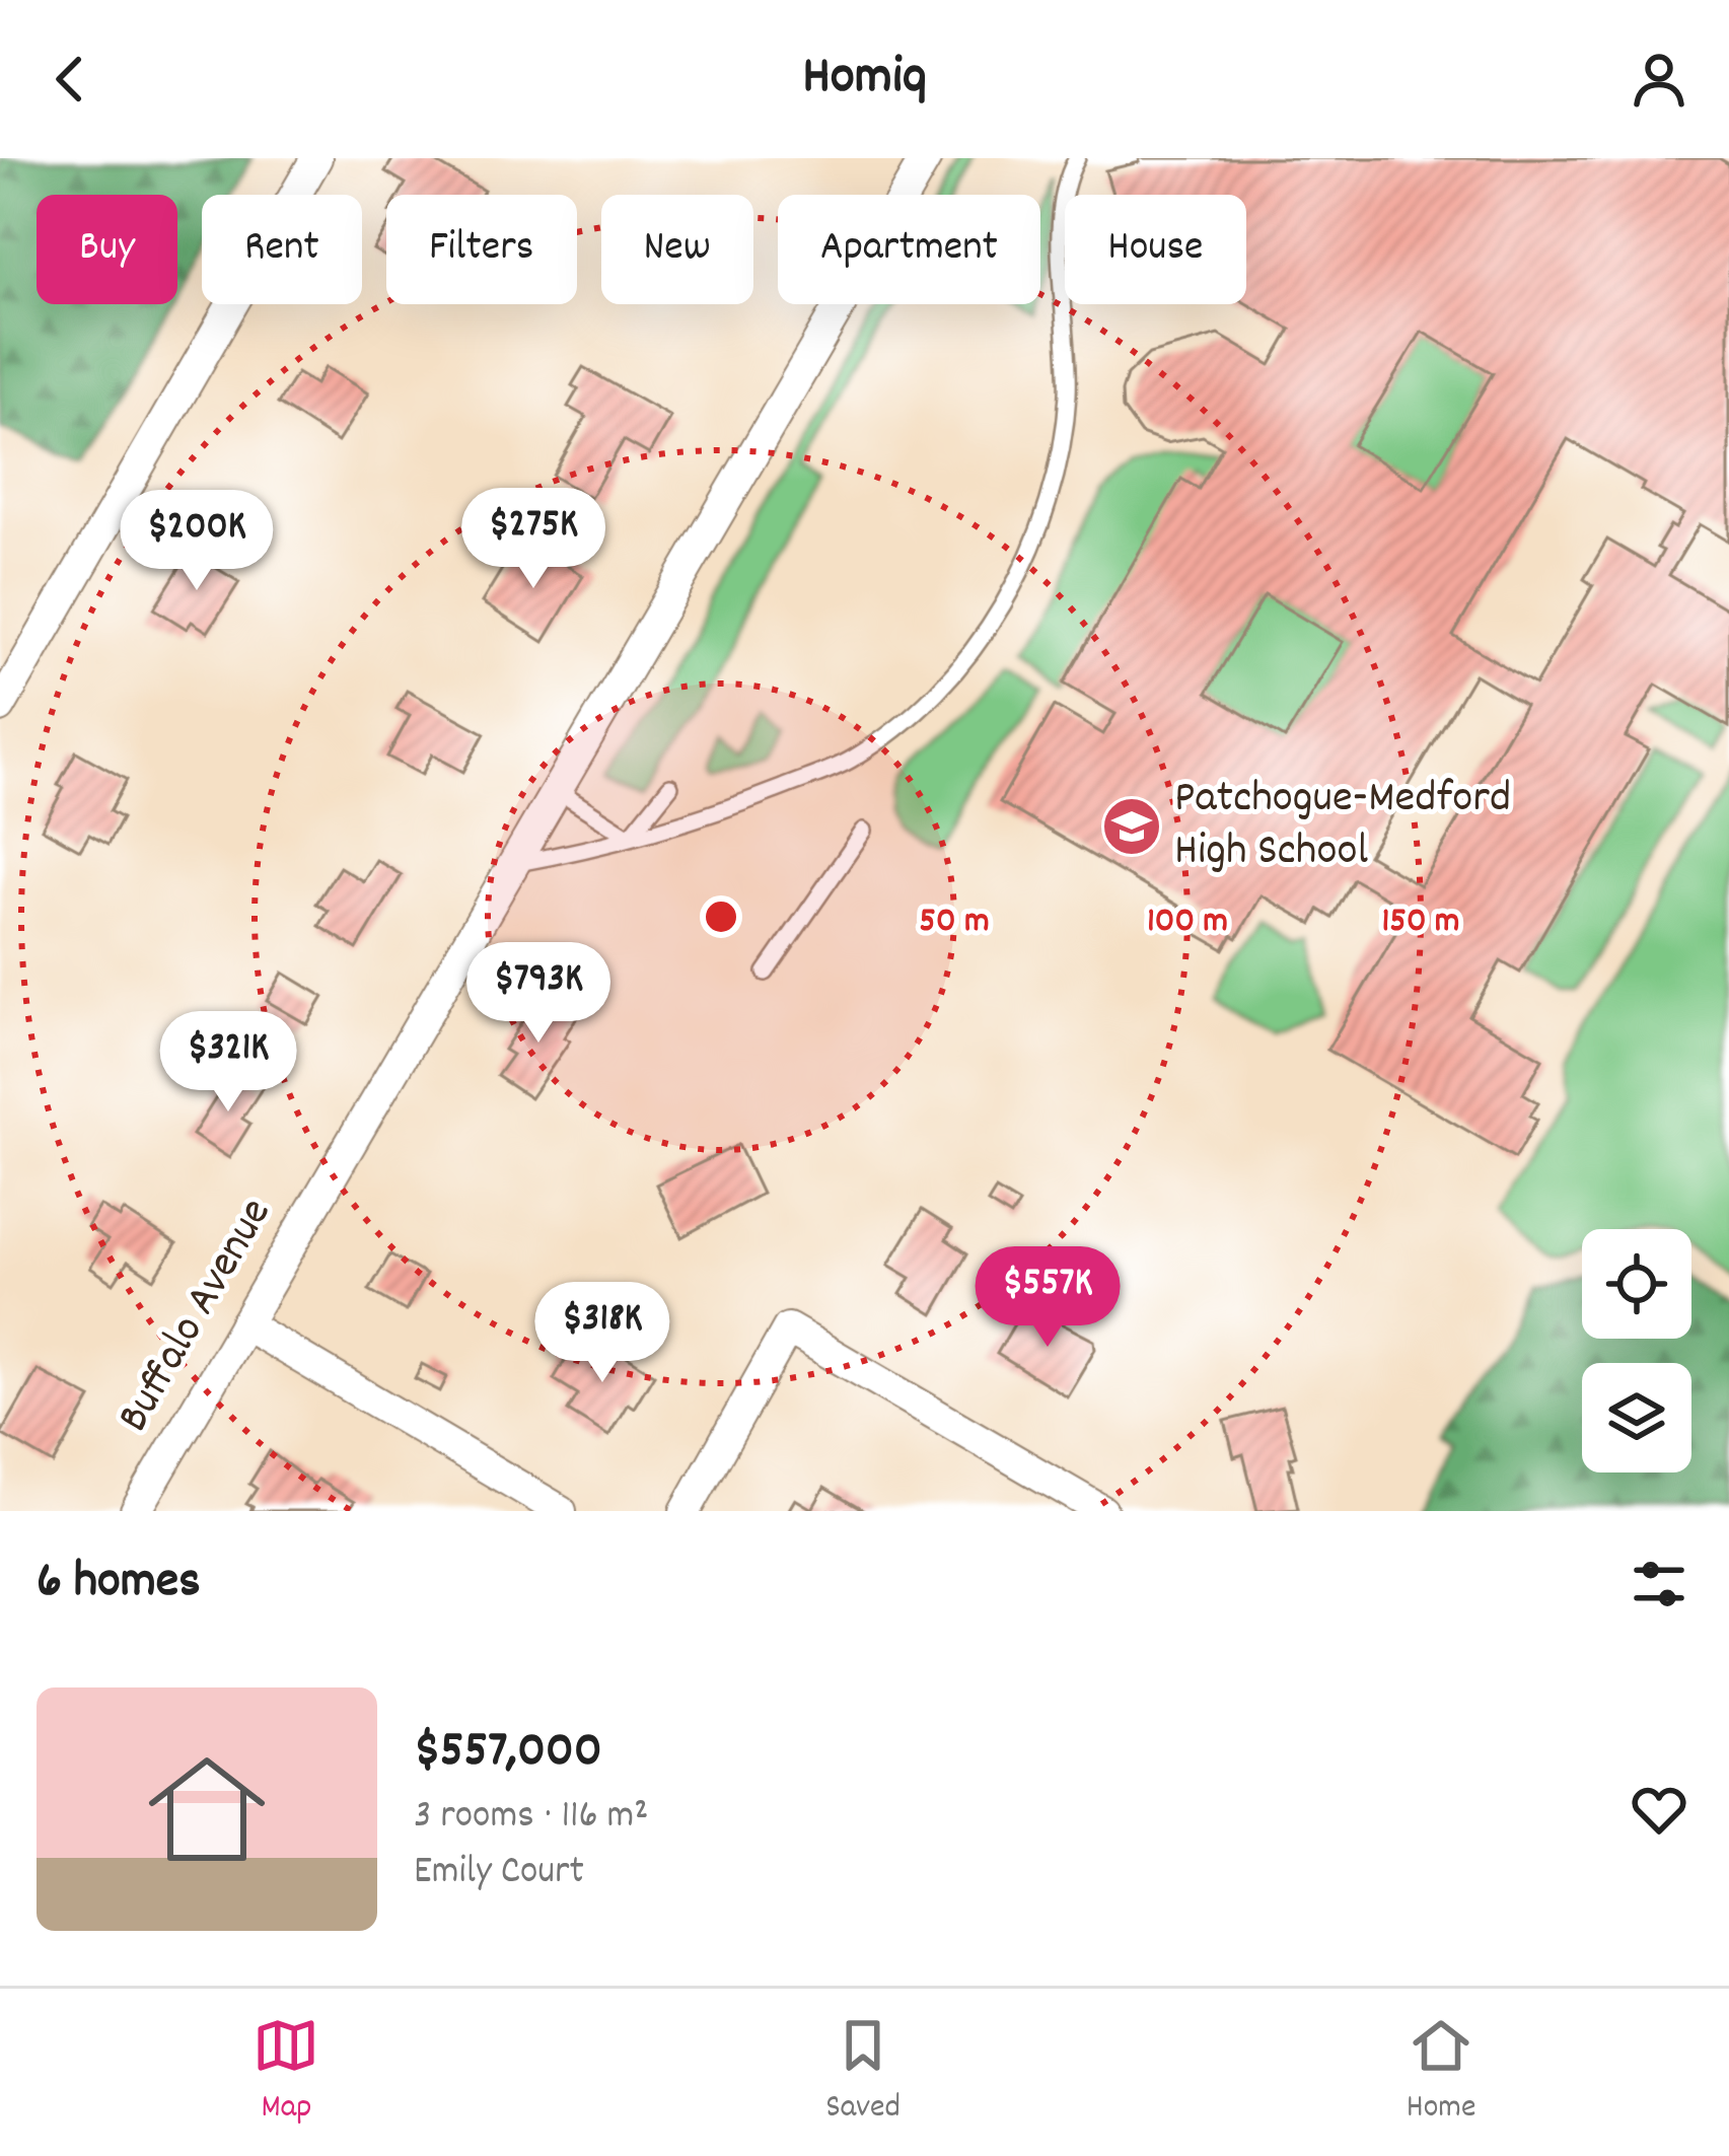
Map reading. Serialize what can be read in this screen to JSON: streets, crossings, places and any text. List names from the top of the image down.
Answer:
{
  "streets": {
    "street": ["Buffalo Avenue"]
  },
  "places": {
    "school or university": ["Patchogue-Medford High School"]
  },
  "page": {
    "header": "Homiq",
    "chip": [
      "Buy",
      "Rent",
      "Filters",
      "New",
      "Apartment",
      "House"
    ],
    "price": [
      "$275K",
      "$200K",
      "$793K",
      "$321K",
      "$557K",
      "$318K"
    ],
    "heading": "6 homes",
    "list": [
      {
        "name": "$557,000",
        "note": "3 rooms · 116 m² · Emily Court"
      }
    ],
    "tabs": ["Map", "Saved", "Home"]
  },
  "rings": ["50 m", "100 m", "150 m"]
}
